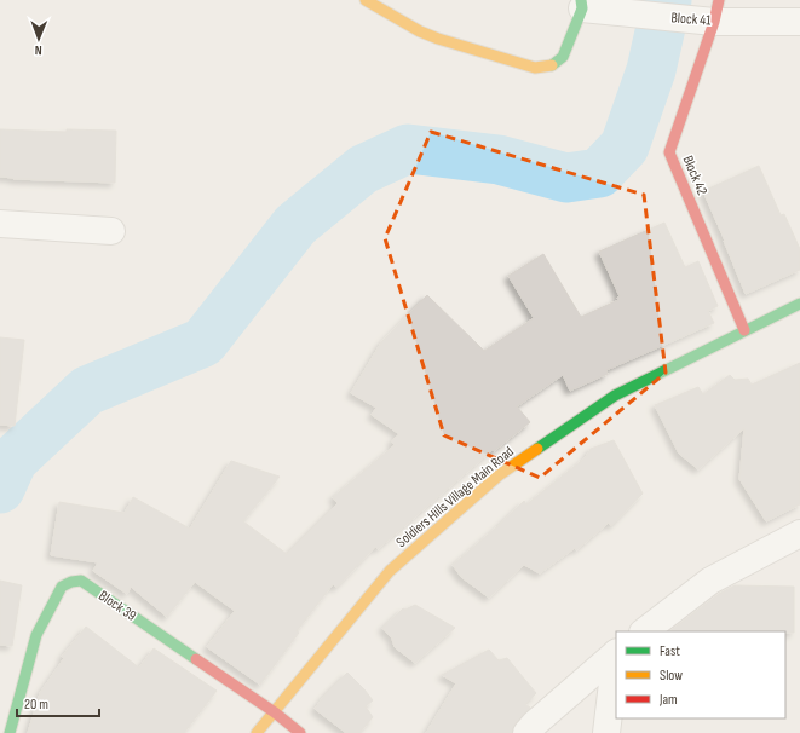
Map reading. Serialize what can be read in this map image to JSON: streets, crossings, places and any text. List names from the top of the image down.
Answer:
{
  "streets": {
    "street": [
      "Block 41",
      "Block 42",
      "Soldiers Hills Village Main Road",
      "Block 39"
    ]
  },
  "crossings": [
    ["Block 41", "Block 42"],
    ["Block 42", "Soldiers Hills Village Main Road"],
    ["Soldiers Hills Village Main Road", "Block 39"]
  ],
  "legend": ["Fast", "Slow", "Jam"],
  "scale_bar": "20 m",
  "north": "bottom"
}
